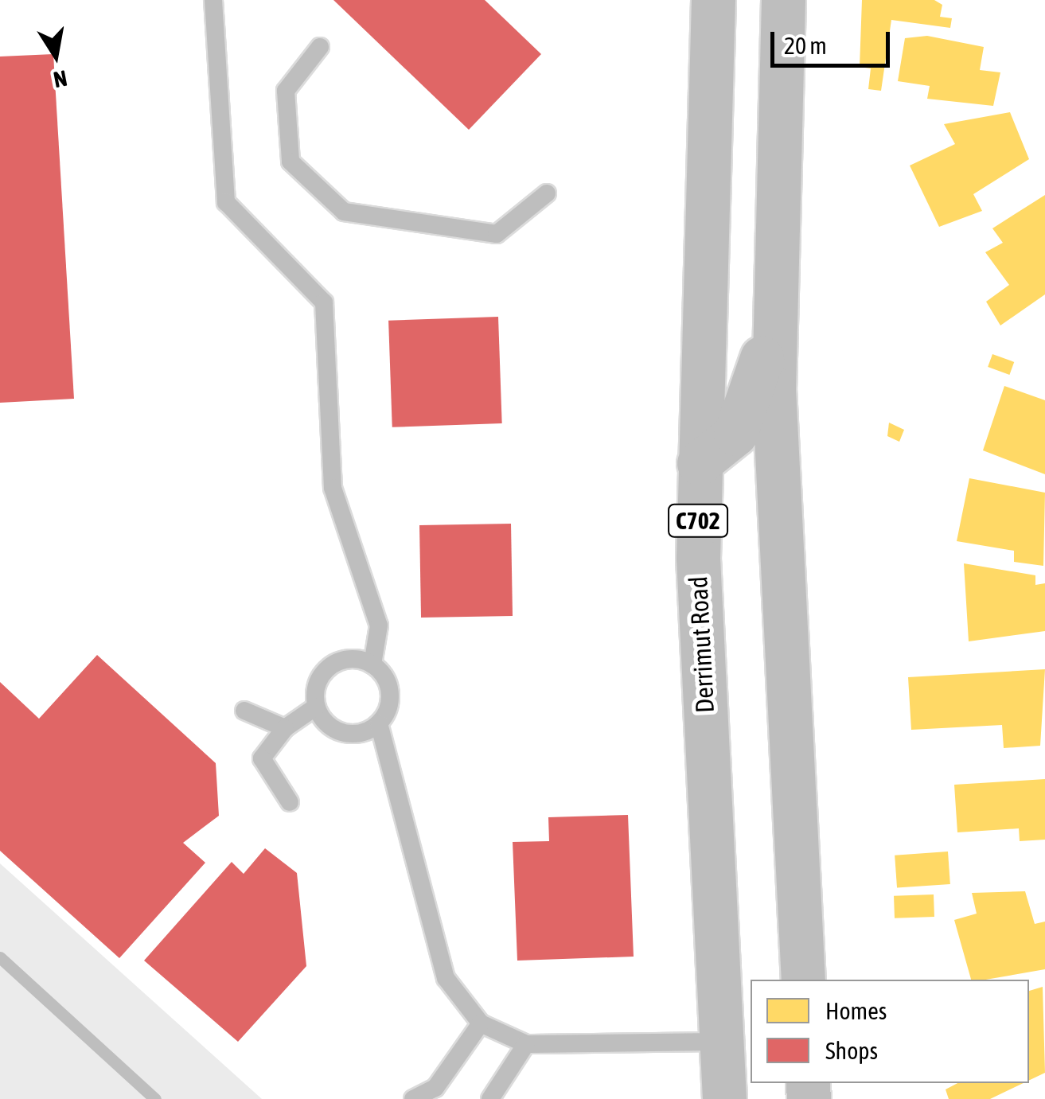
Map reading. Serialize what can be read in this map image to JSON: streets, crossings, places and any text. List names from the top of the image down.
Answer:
{
  "streets": {
    "highway": ["C702", "Derrimut Road"]
  },
  "legend": ["Homes", "Shops"],
  "scale_bar": "20 m",
  "north": "bottom"
}
